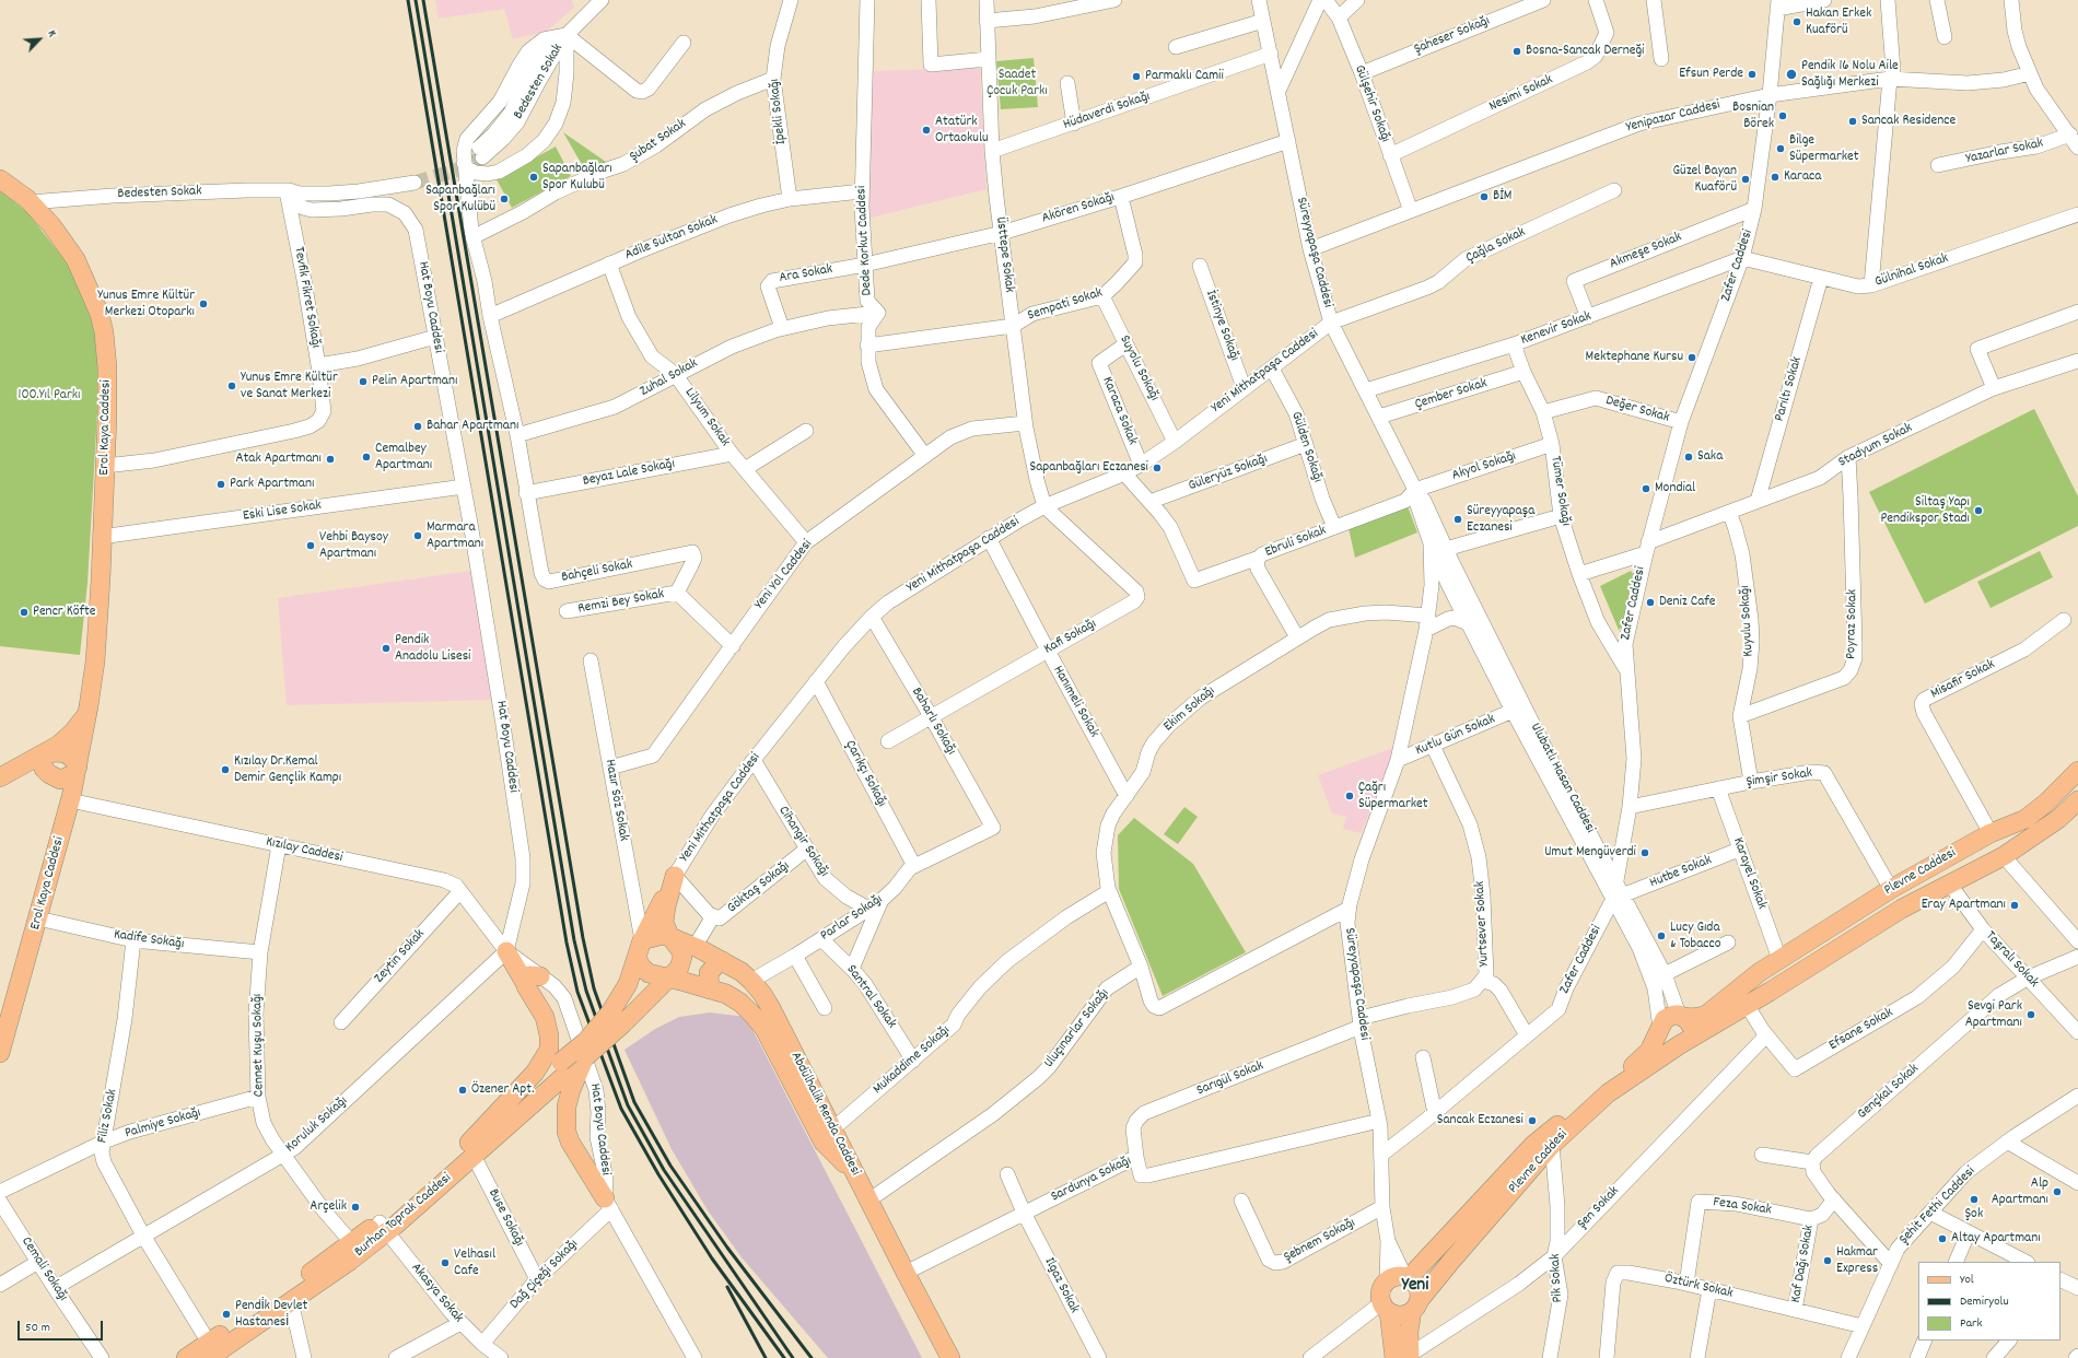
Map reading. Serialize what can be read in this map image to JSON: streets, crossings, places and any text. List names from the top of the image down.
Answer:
{
  "streets": {
    "main road": [
      "Erol Kaya Caddesi",
      "Plevne Caddesi",
      "Abdülhalik Renda Caddesi",
      "Burhan Toprak Caddesi"
    ],
    "street": [
      "Şaheser Sokağı",
      "Bedesten Sokak",
      "Nesimi Sokak",
      "Gülşehir Sokağı",
      "İpekli Sokağı",
      "Hüdaverdi Sokağı",
      "Yenipazar Caddesi",
      "Şubat Sokak",
      "Yazarlar Sokak",
      "Akören Sokağı",
      "Adile Sultan Sokak",
      "Dede Korkut Caddesi",
      "Çağla Sokak",
      "Akmeşe Sokak",
      "Süreyyapaşa Caddesi",
      "Üsttepe Sokak",
      "Zafer Caddesi",
      "Gülnihal Sokak",
      "Ara Sokak",
      "Tevfik Fikret Sokağı",
      "Sempati Sokak",
      "Hat Boyu Caddesi",
      "İstinye Sokağı",
      "Kenevir Sokak",
      "Suyolu Sokağı",
      "Yeni Mithatpaşa Caddesi",
      "Zuhal Sokak",
      "Parıltı Sokak",
      "Çember Sokak",
      "Değer Sokak",
      "Karaca Sokak",
      "Lilyum Sokak",
      "Stadyum Sokak",
      "Gülden Sokağı",
      "Akyol Sokağı",
      "Beyaz Lale Sokağı",
      "Güleryüz Sokağı",
      "Tümer Sokağı",
      "Eski Lise Sokak",
      "Ebruli Sokak",
      "Bahçeli Sokak",
      "Yeni Yol Caddesi",
      "Remzi Bey Sokak",
      "Kuyulu Sokağı",
      "Poyraz Sokak",
      "Kafi Sokağı",
      "Misafir Sokak",
      "Hanımeli Sokak",
      "Ekim Sokağı",
      "Baharlı Sokağı",
      "Kutlu Gün Sokak",
      "Çarıkçı Sokağı",
      "Ulubatlı Hasan Caddesi",
      "Şimşir Sokak",
      "Hazır Söz Sokak",
      "Cihangir Sokağı",
      "Kızılay Caddesi",
      "Hutbe Sokak",
      "Karayel Sokak",
      "Göktaş Sokağı",
      "Parlar Sokağı",
      "Yurtsever Sokak",
      "Kadife Sokağı",
      "Zeytin Sokak",
      "Taşralı Sokak",
      "Santral Sokak",
      "Uluçınarlar Sokağı",
      "Efsane Sokak",
      "Cennet Kuşu Sokağı",
      "Mukaddime Sokağı",
      "Sarıgül Sokak",
      "Gençkal Sokak",
      "Filiz Sokak",
      "Palmiye Sokağı",
      "Koruluk Sokağı",
      "Sardunya Sokağı",
      "Şehit Fethi Caddesi",
      "Feza Sokak",
      "Şen Sokak",
      "Buse Sokağı",
      "Şebnem Sokağı",
      "Kaf Dağı Sokak",
      "Cemali Sokağı",
      "Dağ Çiçeği Sokağı",
      "Pik Sokak",
      "Ilgaz Sokak",
      "Öztürk Sokak",
      "Akasya Sokak"
    ]
  },
  "crossings": [
    ["Şaheser Sokağı", "Gülşehir Sokağı"],
    ["Bedesten Sokak", "Tevfik Fikret Sokağı"],
    ["Bedesten Sokak", "Hat Boyu Caddesi"],
    ["Bedesten Sokak", "Erol Kaya Caddesi"],
    ["Nesimi Sokak", "Gülşehir Sokağı"],
    ["Gülşehir Sokağı", "Yenipazar Caddesi"],
    ["İpekli Sokağı", "Şubat Sokak"],
    ["İpekli Sokağı", "Adile Sultan Sokak"],
    ["Hüdaverdi Sokağı", "Süreyyapaşa Caddesi"],
    ["Hüdaverdi Sokağı", "Üsttepe Sokak"],
    ["Yenipazar Caddesi", "Süreyyapaşa Caddesi"],
    ["Yenipazar Caddesi", "Zafer Caddesi"],
    ["Akören Sokağı", "Dede Korkut Caddesi"],
    ["Akören Sokağı", "Süreyyapaşa Caddesi"],
    ["Akören Sokağı", "Üsttepe Sokak"],
    ["Akören Sokağı", "Ara Sokak"],
    ["Akören Sokağı", "Sempati Sokak"],
    ["Adile Sultan Sokak", "Dede Korkut Caddesi"],
    ["Adile Sultan Sokak", "Lilyum Sokak"],
    ["Dede Korkut Caddesi", "Ara Sokak"],
    ["Dede Korkut Caddesi", "Sempati Sokak"],
    ["Dede Korkut Caddesi", "Zuhal Sokak"],
    ["Dede Korkut Caddesi", "Yeni Yol Caddesi"],
    ["Çağla Sokak", "Süreyyapaşa Caddesi"],
    ["Çağla Sokak", "Yeni Mithatpaşa Caddesi"],
    ["Akmeşe Sokak", "Zafer Caddesi"],
    ["Akmeşe Sokak", "Kenevir Sokak"],
    ["Süreyyapaşa Caddesi", "Zafer Caddesi"],
    ["Süreyyapaşa Caddesi", "Kenevir Sokak"],
    ["Süreyyapaşa Caddesi", "Yeni Mithatpaşa Caddesi"],
    ["Süreyyapaşa Caddesi", "Çember Sokak"],
    ["Süreyyapaşa Caddesi", "Akyol Sokağı"],
    ["Süreyyapaşa Caddesi", "Ebruli Sokak"],
    ["Süreyyapaşa Caddesi", "Ekim Sokağı"],
    ["Süreyyapaşa Caddesi", "Kutlu Gün Sokak"],
    ["Süreyyapaşa Caddesi", "Ulubatlı Hasan Caddesi"],
    ["Süreyyapaşa Caddesi", "Yurtsever Sokak"],
    ["Süreyyapaşa Caddesi", "Sarıgül Sokak"],
    ["Süreyyapaşa Caddesi", "Sardunya Sokağı"],
    ["Süreyyapaşa Caddesi", "Şebnem Sokağı"],
    ["Üsttepe Sokak", "Sempati Sokak"],
    ["Üsttepe Sokak", "Yeni Mithatpaşa Caddesi"],
    ["Üsttepe Sokak", "Yeni Yol Caddesi"],
    ["Üsttepe Sokak", "Kafi Sokağı"],
    ["Zafer Caddesi", "Gülnihal Sokak"],
    ["Zafer Caddesi", "Kenevir Sokak"],
    ["Zafer Caddesi", "Değer Sokak"],
    ["Zafer Caddesi", "Stadyum Sokak"],
    ["Zafer Caddesi", "Tümer Sokağı"],
    ["Zafer Caddesi", "Ulubatlı Hasan Caddesi"],
    ["Zafer Caddesi", "Şimşir Sokak"],
    ["Zafer Caddesi", "Hutbe Sokak"],
    ["Gülnihal Sokak", "Kenevir Sokak"],
    ["Gülnihal Sokak", "Parıltı Sokak"],
    ["Ara Sokak", "Zuhal Sokak"],
    ["Tevfik Fikret Sokağı", "Hat Boyu Caddesi"],
    ["Tevfik Fikret Sokağı", "Erol Kaya Caddesi"],
    ["Sempati Sokak", "Suyolu Sokağı"],
    ["Hat Boyu Caddesi", "Eski Lise Sokak"],
    ["Hat Boyu Caddesi", "Kızılay Caddesi"],
    ["Hat Boyu Caddesi", "Koruluk Sokağı"],
    ["Hat Boyu Caddesi", "Dağ Çiçeği Sokağı"],
    ["İstinye Sokağı", "Yeni Mithatpaşa Caddesi"],
    ["Kenevir Sokak", "Tümer Sokağı"],
    ["Suyolu Sokağı", "Yeni Mithatpaşa Caddesi"],
    ["Suyolu Sokağı", "Karaca Sokak"],
    ["Yeni Mithatpaşa Caddesi", "Karaca Sokak"],
    ["Yeni Mithatpaşa Caddesi", "Gülden Sokağı"],
    ["Yeni Mithatpaşa Caddesi", "Kafi Sokağı"],
    ["Yeni Mithatpaşa Caddesi", "Hanımeli Sokak"],
    ["Yeni Mithatpaşa Caddesi", "Baharlı Sokağı"],
    ["Yeni Mithatpaşa Caddesi", "Çarıkçı Sokağı"],
    ["Yeni Mithatpaşa Caddesi", "Cihangir Sokağı"],
    ["Yeni Mithatpaşa Caddesi", "Göktaş Sokağı"],
    ["Zuhal Sokak", "Lilyum Sokak"],
    ["Parıltı Sokak", "Stadyum Sokak"],
    ["Çember Sokak", "Tümer Sokağı"],
    ["Değer Sokak", "Tümer Sokağı"],
    ["Lilyum Sokak", "Beyaz Lale Sokağı"],
    ["Lilyum Sokak", "Yeni Yol Caddesi"],
    ["Erol Kaya Caddesi", "Eski Lise Sokak"],
    ["Erol Kaya Caddesi", "Kızılay Caddesi"],
    ["Erol Kaya Caddesi", "Kadife Sokağı"],
    ["Stadyum Sokak", "Kuyulu Sokağı"],
    ["Stadyum Sokak", "Poyraz Sokak"],
    ["Gülden Sokağı", "Güleryüz Sokağı"],
    ["Gülden Sokağı", "Ebruli Sokak"],
    ["Akyol Sokağı", "Tümer Sokağı"],
    ["Akyol Sokağı", "Ebruli Sokak"],
    ["Beyaz Lale Sokağı", "Bahçeli Sokak"],
    ["Ebruli Sokak", "Ekim Sokağı"],
    ["Bahçeli Sokak", "Remzi Bey Sokak"],
    ["Yeni Yol Caddesi", "Remzi Bey Sokak"],
    ["Yeni Yol Caddesi", "Hazır Söz Sokak"],
    ["Kuyulu Sokağı", "Poyraz Sokak"],
    ["Kuyulu Sokağı", "Şimşir Sokak"],
    ["Kafi Sokağı", "Hanımeli Sokak"],
    ["Kafi Sokağı", "Baharlı Sokağı"],
    ["Misafir Sokak", "Plevne Caddesi"],
    ["Hanımeli Sokak", "Ekim Sokağı"],
    ["Ekim Sokağı", "Uluçınarlar Sokağı"],
    ["Ekim Sokağı", "Mukaddime Sokağı"],
    ["Baharlı Sokağı", "Parlar Sokağı"],
    ["Kutlu Gün Sokak", "Ulubatlı Hasan Caddesi"],
    ["Kutlu Gün Sokak", "Yurtsever Sokak"],
    ["Çarıkçı Sokağı", "Parlar Sokağı"],
    ["Ulubatlı Hasan Caddesi", "Hutbe Sokak"],
    ["Ulubatlı Hasan Caddesi", "Plevne Caddesi"],
    ["Şimşir Sokak", "Plevne Caddesi"],
    ["Şimşir Sokak", "Karayel Sokak"],
    ["Hazır Söz Sokak", "Abdülhalik Renda Caddesi"],
    ["Cihangir Sokağı", "Göktaş Sokağı"],
    ["Cihangir Sokağı", "Parlar Sokağı"],
    ["Kızılay Caddesi", "Zeytin Sokak"],
    ["Kızılay Caddesi", "Cennet Kuşu Sokağı"],
    ["Kızılay Caddesi", "Koruluk Sokağı"],
    ["Hutbe Sokak", "Karayel Sokak"],
    ["Plevne Caddesi", "Karayel Sokak"],
    ["Plevne Caddesi", "Taşralı Sokak"],
    ["Plevne Caddesi", "Efsane Sokak"],
    ["Plevne Caddesi", "Pik Sokak"],
    ["Parlar Sokağı", "Santral Sokak"],
    ["Parlar Sokağı", "Abdülhalik Renda Caddesi"],
    ["Yurtsever Sokak", "Sarıgül Sokak"],
    ["Kadife Sokağı", "Cennet Kuşu Sokağı"],
    ["Kadife Sokağı", "Filiz Sokak"],
    ["Taşralı Sokak", "Efsane Sokak"],
    ["Taşralı Sokak", "Gençkal Sokak"],
    ["Santral Sokak", "Mukaddime Sokağı"],
    ["Uluçınarlar Sokağı", "Abdülhalik Renda Caddesi"],
    ["Efsane Sokak", "Şen Sokak"],
    ["Cennet Kuşu Sokağı", "Palmiye Sokağı"],
    ["Cennet Kuşu Sokağı", "Koruluk Sokağı"],
    ["Cennet Kuşu Sokağı", "Burhan Toprak Caddesi"],
    ["Mukaddime Sokağı", "Abdülhalik Renda Caddesi"],
    ["Sarıgül Sokak", "Sardunya Sokağı"],
    ["Abdülhalik Renda Caddesi", "Sardunya Sokağı"],
    ["Filiz Sokak", "Palmiye Sokağı"],
    ["Filiz Sokak", "Koruluk Sokağı"],
    ["Filiz Sokak", "Burhan Toprak Caddesi"],
    ["Koruluk Sokağı", "Cemali Sokağı"],
    ["Sardunya Sokağı", "Ilgaz Sokak"],
    ["Şehit Fethi Caddesi", "Öztürk Sokak"],
    ["Feza Sokak", "Kaf Dağı Sokak"],
    ["Feza Sokak", "Öztürk Sokak"],
    ["Şen Sokak", "Pik Sokak"],
    ["Burhan Toprak Caddesi", "Buse Sokağı"],
    ["Burhan Toprak Caddesi", "Akasya Sokak"],
    ["Buse Sokağı", "Dağ Çiçeği Sokağı"],
    ["Kaf Dağı Sokak", "Öztürk Sokak"],
    ["Dağ Çiçeği Sokağı", "Akasya Sokak"]
  ],
  "districts": ["Yeni"],
  "parks": ["Saadet Çocuk Parkı", "100.Yıl Parkı"],
  "places": [
    "Hakan Erkek Kuaförü",
    "Bosna-Sancak Derneği",
    "Efsun Perde",
    "Pendik 16 Nolu Aile Sağlığı Merkezi",
    "Parmaklı Camii",
    "Bosnian Börek",
    "Sancak Residence",
    "Atatürk Ortaokulu",
    "Bilge Süpermarket",
    "Sapanbağları Spor Kulubü",
    "Karaca",
    "Güzel Bayan Kuaförü",
    "BİM",
    "Sapanbağları Spor Kulübü",
    "Yunus Emre Kültür Merkezi Otoparkı",
    "Mektephane Kursu",
    "Pelin Apartmanı",
    "Yunus Emre Kültür ve Sanat Merkezi",
    "Bahar Apartmanı",
    "Cemalbey Apartmanı",
    "Saka",
    "Atak Apartmanı",
    "Sapanbağları Eczanesi",
    "Park Apartmanı",
    "Mondial",
    "Siltaş Yapı Pendikspor Stadı",
    "Süreyyapaşa Eczanesi",
    "Marmara Apartmanı",
    "Vehbi Baysoy Apartmanı",
    "Deniz Cafe",
    "Pencr Köfte",
    "Pendik Anadolu Lisesi",
    "Kızılay Dr.Kemal Demir Gençlik Kampı",
    "Çağrı Süpermarket",
    "Umut Mengüverdi",
    "Eray Apartmanı",
    "Lucy Gıda & Tobacco",
    "Sevgi Park Apartmanı",
    "Özener Apt.",
    "Sancak Eczanesi",
    "Alp Apartmanı",
    "Şok",
    "Arçelik",
    "Altay Apartmanı",
    "Hakmar Express",
    "Velhasıl Cafe",
    "Pendi̇k Devlet Hastanesi̇"
  ],
  "legend": ["Yol", "Demiryolu", "Park"],
  "scale_bar": "50 m",
  "north": "top right"
}
